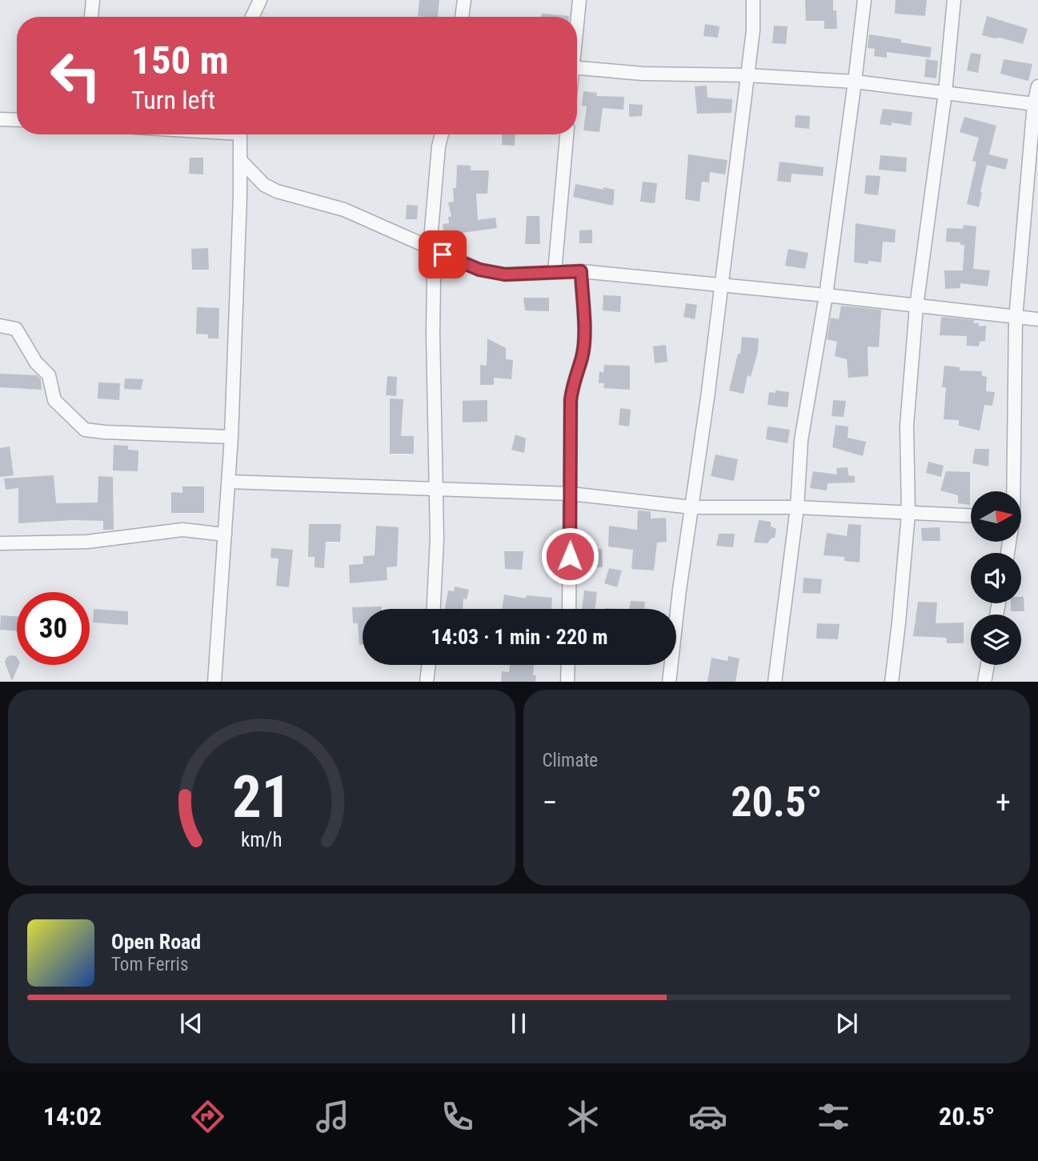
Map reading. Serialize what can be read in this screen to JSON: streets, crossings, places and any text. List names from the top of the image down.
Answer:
{
  "north": "right",
  "page": {
    "turn": ["150 m", "Turn left"],
    "limit": "30",
    "trip": "14:03 · 1 min · 220 m",
    "tile": "Climate",
    "heat": ["−", "20.5°", "+"],
    "song": ["Open Road", "Tom Ferris"],
    "tabs": ["14:02", "20.5°"],
    "gauge": ["21", "km/h"]
  }
}
